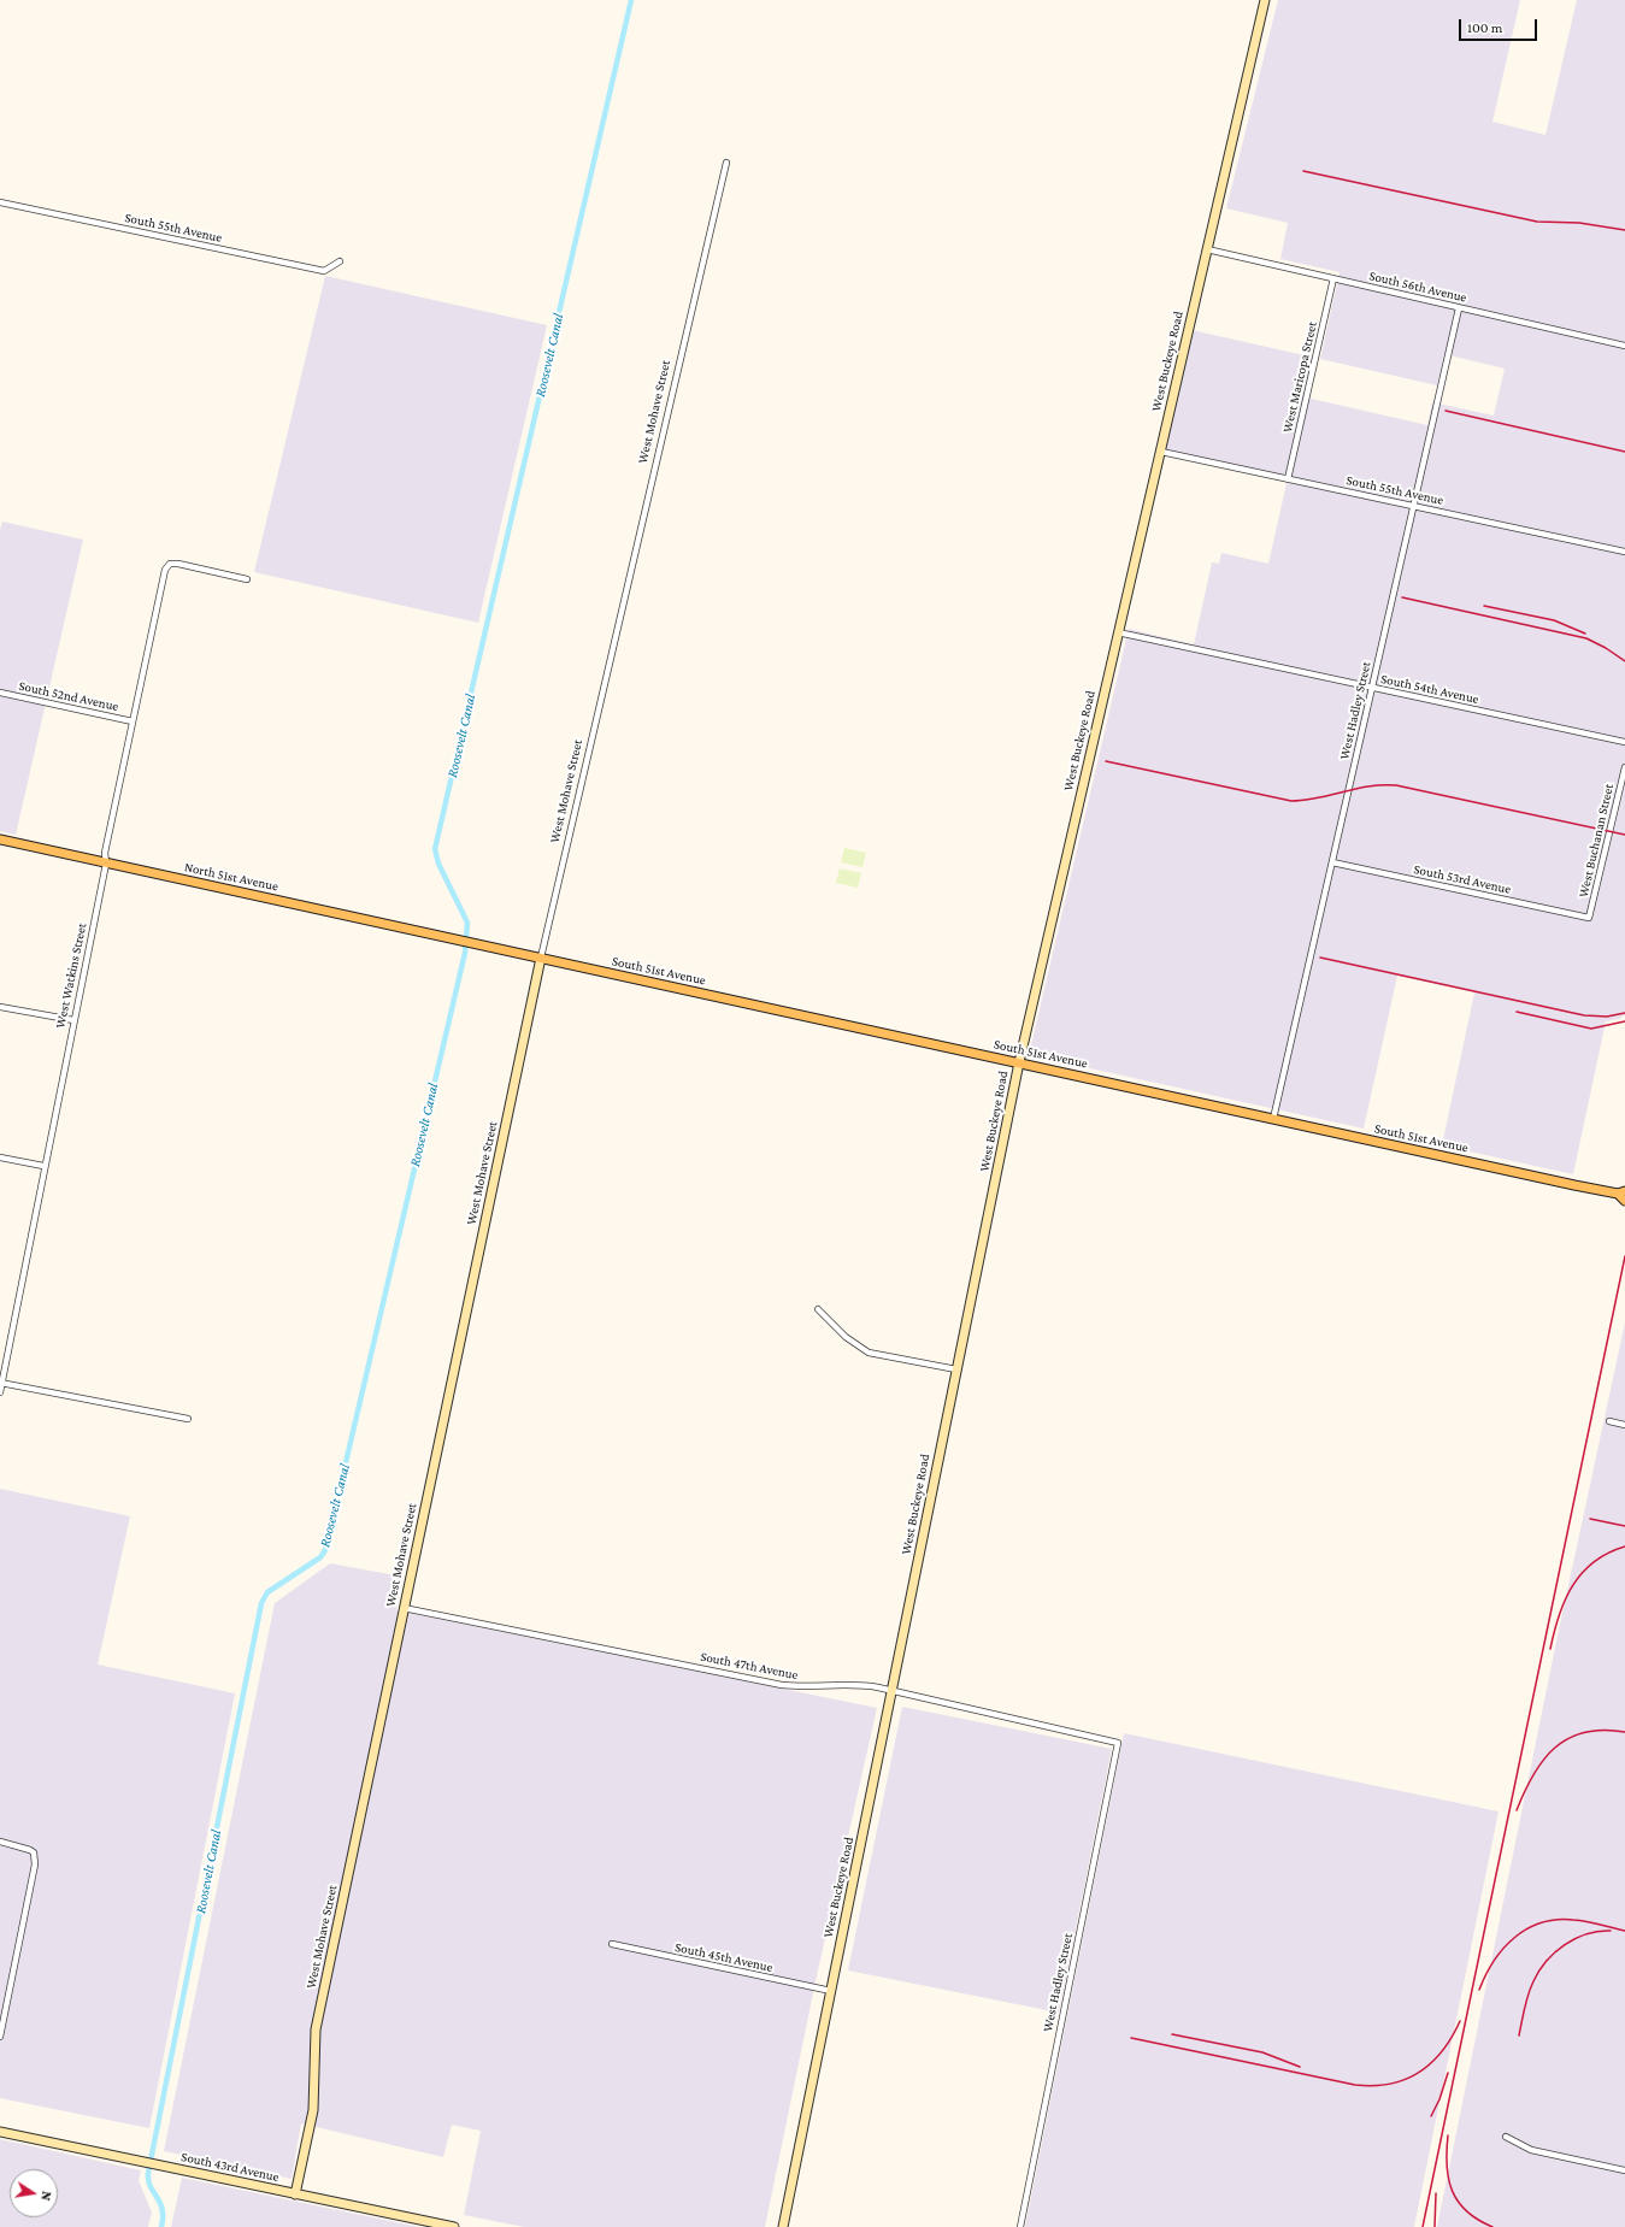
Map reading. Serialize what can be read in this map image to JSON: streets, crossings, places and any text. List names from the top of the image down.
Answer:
{
  "streets": {
    "main road": [
      "West Buckeye Road",
      "West Mohave Street",
      "North 51st Avenue",
      "South 51st Avenue",
      "South 43rd Avenue"
    ],
    "street": [
      "South 55th Avenue",
      "South 56th Avenue",
      "West Maricopa Street",
      "South 54th Avenue",
      "South 52nd Avenue",
      "West Hadley Street",
      "West Buchanan Street",
      "South 53rd Avenue",
      "West Watkins Street",
      "South 47th Avenue",
      "South 45th Avenue"
    ]
  },
  "crossings": [
    ["South 55th Avenue", "West Buckeye Road"],
    ["South 55th Avenue", "West Maricopa Street"],
    ["South 55th Avenue", "West Hadley Street"],
    ["South 56th Avenue", "West Buckeye Road"],
    ["South 56th Avenue", "West Maricopa Street"],
    ["South 56th Avenue", "West Hadley Street"],
    ["West Buckeye Road", "South 54th Avenue"],
    ["West Buckeye Road", "South 51st Avenue"],
    ["West Buckeye Road", "South 47th Avenue"],
    ["West Buckeye Road", "South 45th Avenue"],
    ["West Mohave Street", "South 51st Avenue"],
    ["West Mohave Street", "South 47th Avenue"],
    ["West Mohave Street", "South 43rd Avenue"],
    ["South 54th Avenue", "West Hadley Street"],
    ["South 52nd Avenue", "West Watkins Street"],
    ["West Hadley Street", "South 53rd Avenue"],
    ["West Hadley Street", "South 51st Avenue"],
    ["West Hadley Street", "South 47th Avenue"],
    ["West Buchanan Street", "South 53rd Avenue"],
    ["North 51st Avenue", "South 51st Avenue"],
    ["North 51st Avenue", "West Watkins Street"]
  ],
  "water": ["Roosevelt Canal"],
  "scale_bar": "100 m",
  "north": "right"
}
